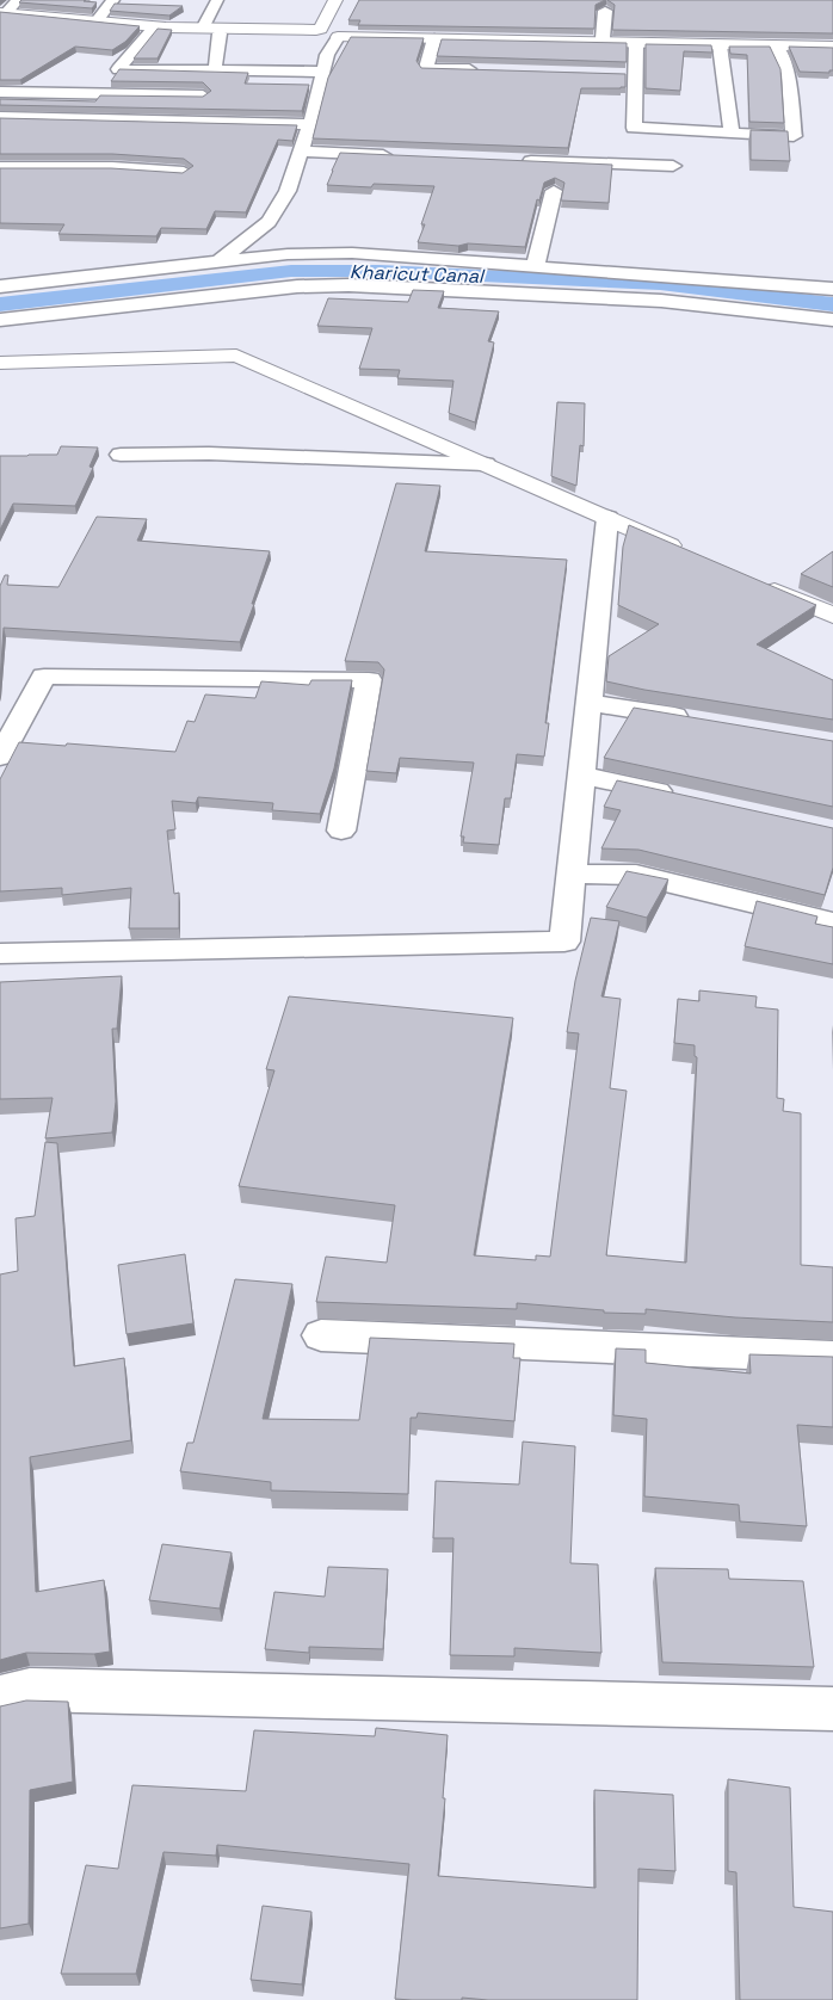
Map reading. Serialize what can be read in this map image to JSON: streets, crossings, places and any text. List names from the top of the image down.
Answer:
{
  "water": ["Kharicut Canal"]
}
